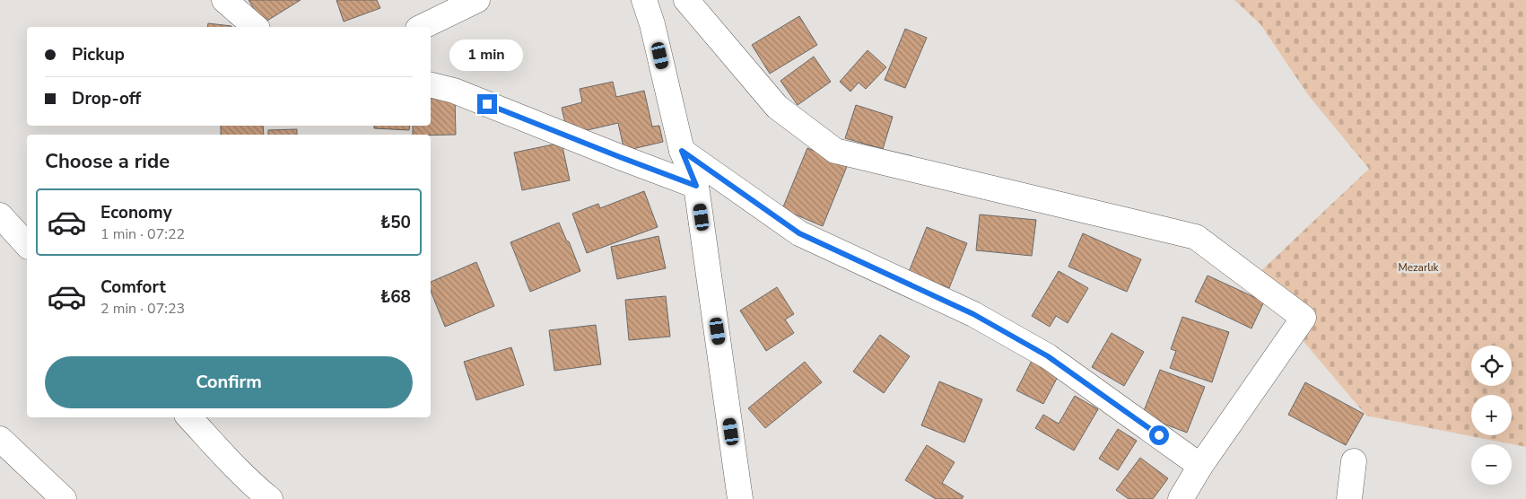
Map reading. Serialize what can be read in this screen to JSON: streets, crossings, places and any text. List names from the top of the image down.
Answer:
{
  "parks": ["Mezarlık"],
  "page": {
    "banner": ["Pickup", "Drop-off"],
    "bubble": "1 min",
    "heading": "Choose a ride",
    "list": [
      {
        "name": "Economy",
        "note": "1 min · 07:22",
        "value": "₺50"
      },
      {
        "name": "Comfort",
        "note": "2 min · 07:23",
        "value": "₺68"
      }
    ],
    "map_buttons": ["+", "−"],
    "buttons": "Confirm"
  }
}
